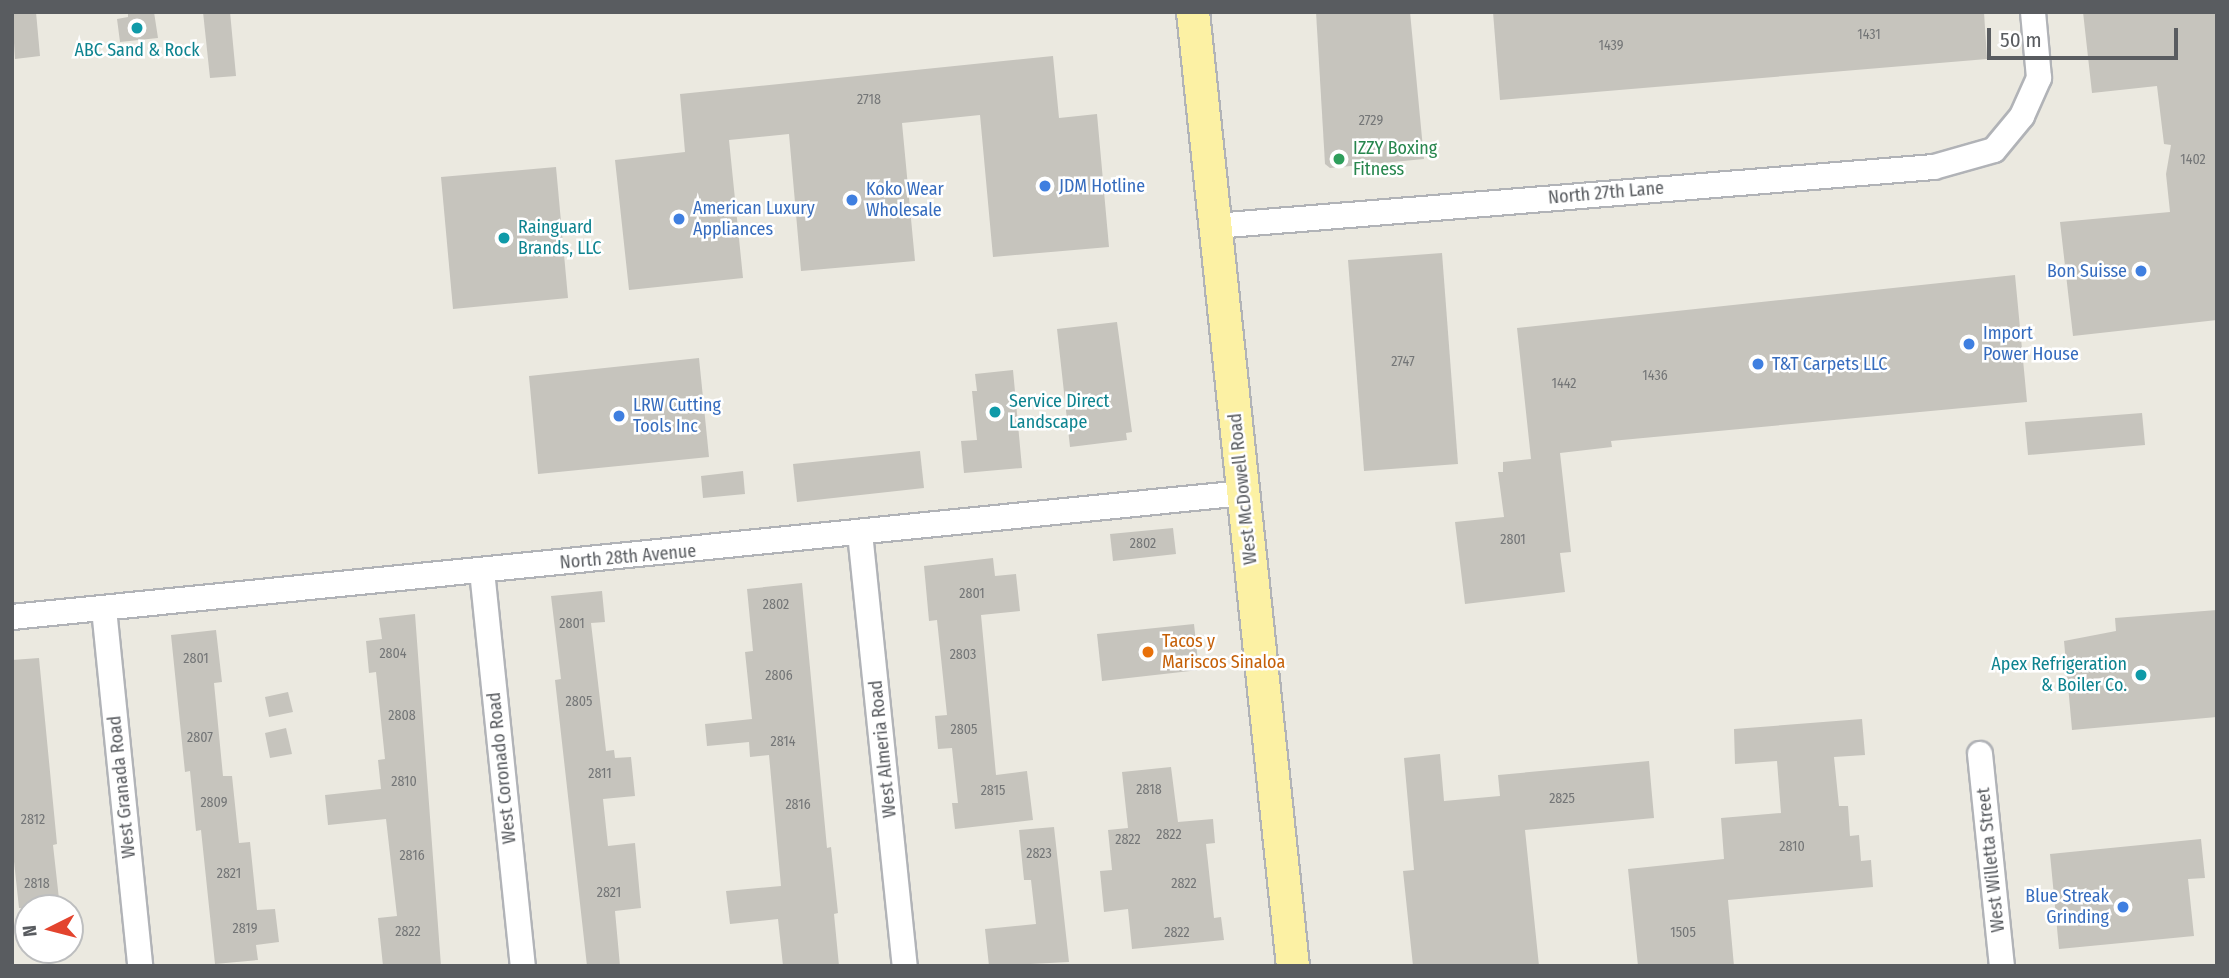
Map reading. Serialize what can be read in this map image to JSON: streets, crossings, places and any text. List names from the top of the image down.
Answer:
{
  "streets": {
    "main road": ["West McDowell Road"],
    "street": [
      "North 27th Lane",
      "North 28th Avenue",
      "West Almeria Road",
      "West Coronado Road",
      "West Granada Road",
      "West Willetta Street"
    ]
  },
  "crossings": [
    ["North 27th Lane", "West McDowell Road"],
    ["West McDowell Road", "North 28th Avenue"],
    ["North 28th Avenue", "West Almeria Road"],
    ["North 28th Avenue", "West Coronado Road"],
    ["North 28th Avenue", "West Granada Road"]
  ],
  "places": [
    "ABC Sand & Rock",
    "IZZY Boxing Fitness",
    "JDM Hotline",
    "Koko Wear Wholesale",
    "American Luxury Appliances",
    "Rainguard Brands, LLC",
    "Bon Suisse",
    "Import Power House",
    "T&T Carpets LLC",
    "Service Direct Landscape",
    "LRW Cutting Tools Inc",
    "Tacos y Mariscos Sinaloa",
    "Apex Refrigeration & Boiler Co.",
    "Blue Streak Grinding"
  ],
  "house_numbers": [
    "1431",
    "1439",
    "2718",
    "2729",
    "1402",
    "2747",
    "1436",
    "1442",
    "2801",
    "2802",
    "2801",
    "2802",
    "2801",
    "2804",
    "2803",
    "2801",
    "2806",
    "2805",
    "2808",
    "2805",
    "2807",
    "2814",
    "2811",
    "2810",
    "2818",
    "2815",
    "2825",
    "2809",
    "2816",
    "2812",
    "2822",
    "2822",
    "2810",
    "2823",
    "2816",
    "2821",
    "2818",
    "2822",
    "2821",
    "2819",
    "2822",
    "2822",
    "1505"
  ],
  "scale_bar": "50 m",
  "north": "left"
}
